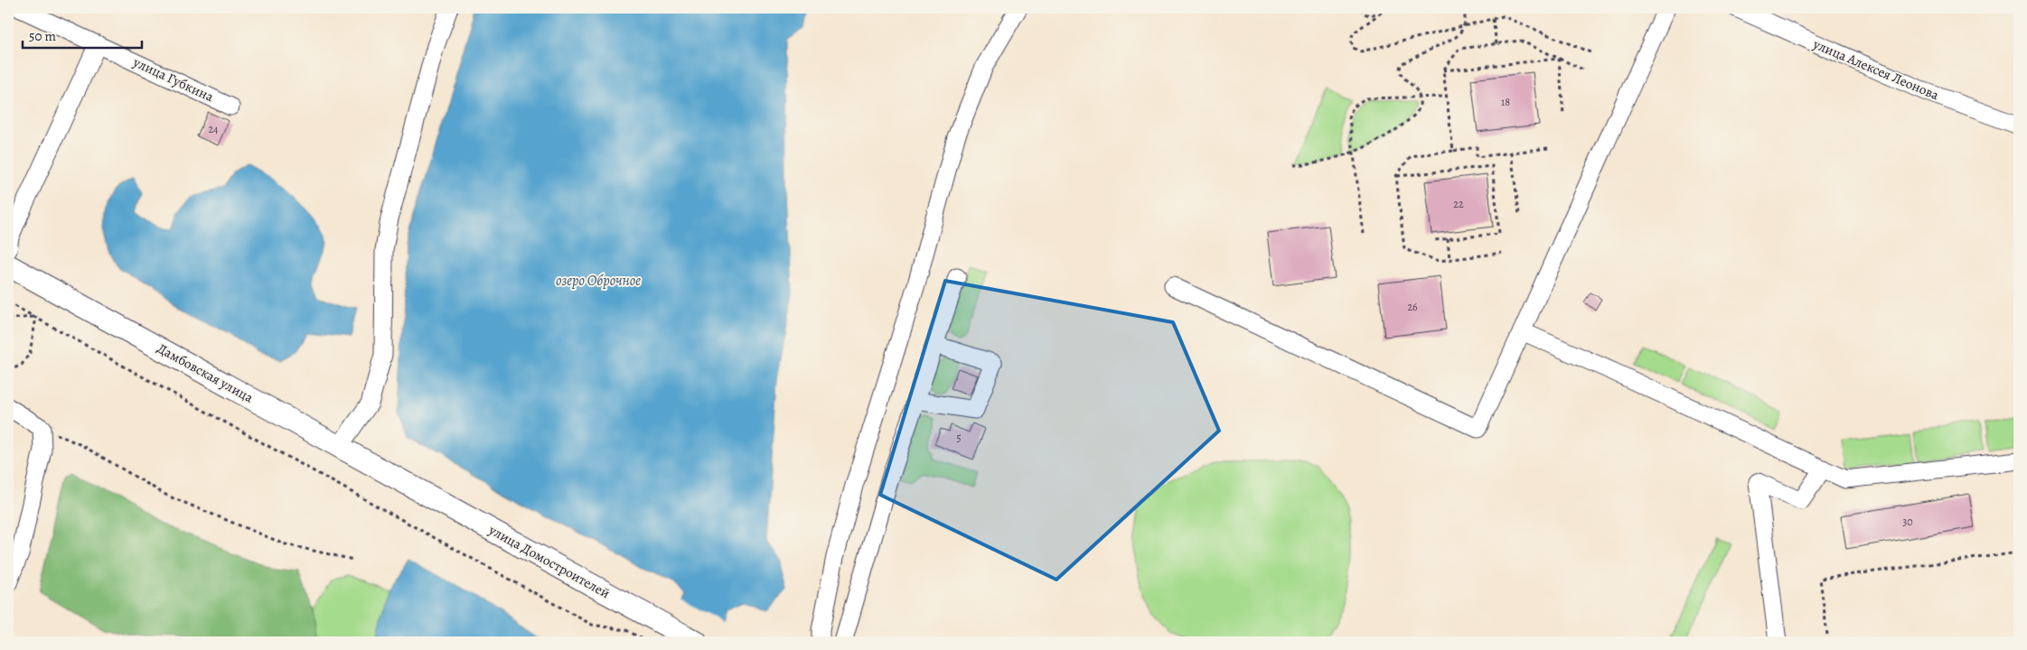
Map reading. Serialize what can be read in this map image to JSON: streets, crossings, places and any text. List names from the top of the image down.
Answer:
{
  "streets": {
    "main road": ["Дамбовская улица", "улица Домостроителей"],
    "street": ["улица Алексея Леонова", "улица Губкина"]
  },
  "crossings": [
    ["Дамбовская улица", "улица Домостроителей"]
  ],
  "water": ["озеро Оброчное"],
  "house_numbers": [
    "18",
    "24",
    "22",
    "26",
    "5",
    "30"
  ],
  "scale_bar": "50 m"
}
